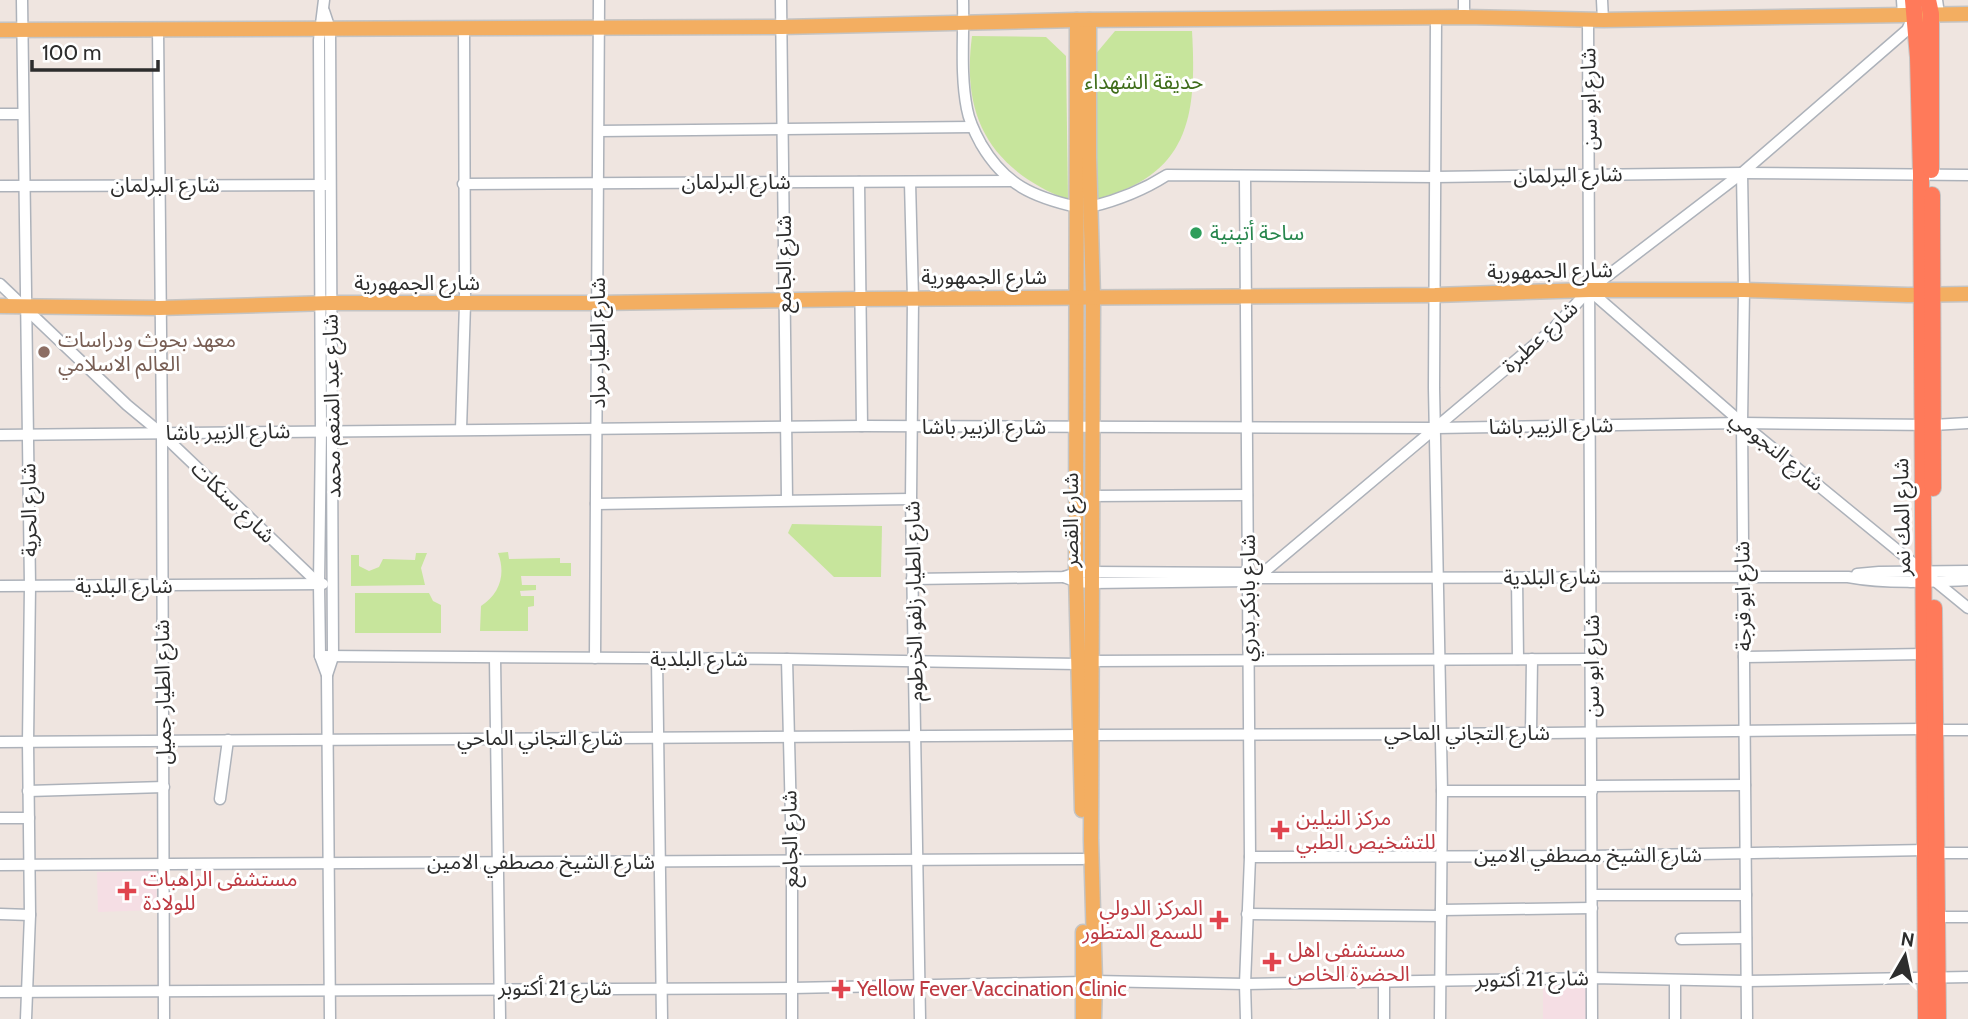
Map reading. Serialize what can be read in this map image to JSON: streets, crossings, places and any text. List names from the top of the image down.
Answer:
{
  "streets": {
    "highway": ["شارع المك نمر"],
    "main road": ["شارع الجمهورية", "شارع القصر"],
    "street": [
      "شارع ابو سن",
      "شارع البرلمان",
      "شارع الجامع",
      "شارع عطبرة",
      "شارع الطيار مراد",
      "شارع عبد المنعم محمد",
      "شارع الزبير باشا",
      "شارع النجومي",
      "شارع سنكات",
      "شارع الحرية",
      "شارع البلدية",
      "شارع ابو قرجة",
      "شارع بابكر بدري",
      "شارع الطيار زلفو الخرطوم",
      "شارع الطيار جميل",
      "شارع التجاني الماحي",
      "شارع الشيخ مصطفي الامين",
      "شارع 21 أكتوبر"
    ]
  },
  "crossings": [
    ["شارع ابو سن", "شارع البرلمان"],
    ["شارع ابو سن", "شارع الجمهورية"],
    ["شارع ابو سن", "شارع عطبرة"],
    ["شارع ابو سن", "شارع الزبير باشا"],
    ["شارع ابو سن", "شارع النجومي"],
    ["شارع ابو سن", "شارع البلدية"],
    ["شارع ابو سن", "شارع التجاني الماحي"],
    ["شارع ابو سن", "شارع الشيخ مصطفي الامين"],
    ["شارع ابو سن", "شارع 21 أكتوبر"],
    ["شارع البرلمان", "شارع الجامع"],
    ["شارع البرلمان", "شارع عطبرة"],
    ["شارع البرلمان", "شارع الطيار مراد"],
    ["شارع البرلمان", "شارع عبد المنعم محمد"],
    ["شارع البرلمان", "شارع الحرية"],
    ["شارع البرلمان", "شارع المك نمر"],
    ["شارع البرلمان", "شارع القصر"],
    ["شارع البرلمان", "شارع ابو قرجة"],
    ["شارع البرلمان", "شارع بابكر بدري"],
    ["شارع البرلمان", "شارع الطيار زلفو الخرطوم"],
    ["شارع البرلمان", "شارع الطيار جميل"],
    ["شارع الجامع", "شارع الجمهورية"],
    ["شارع الجامع", "شارع الزبير باشا"],
    ["شارع الجامع", "شارع البلدية"],
    ["شارع الجامع", "شارع التجاني الماحي"],
    ["شارع الجامع", "شارع الشيخ مصطفي الامين"],
    ["شارع الجامع", "شارع 21 أكتوبر"],
    ["شارع الجمهورية", "شارع عطبرة"],
    ["شارع الجمهورية", "شارع الطيار مراد"],
    ["شارع الجمهورية", "شارع عبد المنعم محمد"],
    ["شارع الجمهورية", "شارع النجومي"],
    ["شارع الجمهورية", "شارع سنكات"],
    ["شارع الجمهورية", "شارع الحرية"],
    ["شارع الجمهورية", "شارع المك نمر"],
    ["شارع الجمهورية", "شارع القصر"],
    ["شارع الجمهورية", "شارع ابو قرجة"],
    ["شارع الجمهورية", "شارع بابكر بدري"],
    ["شارع الجمهورية", "شارع الطيار زلفو الخرطوم"],
    ["شارع الجمهورية", "شارع الطيار جميل"],
    ["شارع عطبرة", "شارع الزبير باشا"],
    ["شارع عطبرة", "شارع النجومي"],
    ["شارع عطبرة", "شارع المك نمر"],
    ["شارع عطبرة", "شارع البلدية"],
    ["شارع عطبرة", "شارع ابو قرجة"],
    ["شارع عطبرة", "شارع بابكر بدري"],
    ["شارع الطيار مراد", "شارع الزبير باشا"],
    ["شارع الطيار مراد", "شارع البلدية"],
    ["شارع عبد المنعم محمد", "شارع الزبير باشا"],
    ["شارع عبد المنعم محمد", "شارع سنكات"],
    ["شارع عبد المنعم محمد", "شارع البلدية"],
    ["شارع عبد المنعم محمد", "شارع التجاني الماحي"],
    ["شارع عبد المنعم محمد", "شارع الشيخ مصطفي الامين"],
    ["شارع عبد المنعم محمد", "شارع 21 أكتوبر"],
    ["شارع الزبير باشا", "شارع النجومي"],
    ["شارع الزبير باشا", "شارع سنكات"],
    ["شارع الزبير باشا", "شارع الحرية"],
    ["شارع الزبير باشا", "شارع المك نمر"],
    ["شارع الزبير باشا", "شارع القصر"],
    ["شارع الزبير باشا", "شارع ابو قرجة"],
    ["شارع الزبير باشا", "شارع بابكر بدري"],
    ["شارع الزبير باشا", "شارع الطيار زلفو الخرطوم"],
    ["شارع الزبير باشا", "شارع الطيار جميل"],
    ["شارع النجومي", "شارع المك نمر"],
    ["شارع النجومي", "شارع البلدية"],
    ["شارع النجومي", "شارع ابو قرجة"],
    ["شارع سنكات", "شارع الحرية"],
    ["شارع سنكات", "شارع البلدية"],
    ["شارع سنكات", "شارع الطيار جميل"],
    ["شارع الحرية", "شارع البلدية"],
    ["شارع الحرية", "شارع التجاني الماحي"],
    ["شارع الحرية", "شارع الشيخ مصطفي الامين"],
    ["شارع الحرية", "شارع 21 أكتوبر"],
    ["شارع المك نمر", "شارع البلدية"],
    ["شارع المك نمر", "شارع التجاني الماحي"],
    ["شارع المك نمر", "شارع الشيخ مصطفي الامين"],
    ["شارع المك نمر", "شارع 21 أكتوبر"],
    ["شارع القصر", "شارع البلدية"],
    ["شارع القصر", "شارع التجاني الماحي"],
    ["شارع القصر", "شارع الشيخ مصطفي الامين"],
    ["شارع القصر", "شارع 21 أكتوبر"],
    ["شارع البلدية", "شارع ابو قرجة"],
    ["شارع البلدية", "شارع بابكر بدري"],
    ["شارع البلدية", "شارع الطيار زلفو الخرطوم"],
    ["شارع البلدية", "شارع الطيار جميل"],
    ["شارع ابو قرجة", "شارع التجاني الماحي"],
    ["شارع ابو قرجة", "شارع الشيخ مصطفي الامين"],
    ["شارع ابو قرجة", "شارع 21 أكتوبر"],
    ["شارع بابكر بدري", "شارع التجاني الماحي"],
    ["شارع بابكر بدري", "شارع الشيخ مصطفي الامين"],
    ["شارع بابكر بدري", "شارع 21 أكتوبر"],
    ["شارع الطيار زلفو الخرطوم", "شارع التجاني الماحي"],
    ["شارع الطيار زلفو الخرطوم", "شارع الشيخ مصطفي الامين"],
    ["شارع الطيار زلفو الخرطوم", "شارع 21 أكتوبر"],
    ["شارع الطيار جميل", "شارع التجاني الماحي"],
    ["شارع الطيار جميل", "شارع الشيخ مصطفي الامين"],
    ["شارع الطيار جميل", "شارع 21 أكتوبر"]
  ],
  "parks": ["حديقة الشهداء"],
  "places": {
    "other": ["ساحة أتينية", "معهد بحوث ودراسات العالم الاسلامي"],
    "health": [
      "مركز النيلين للتشخيص الطبي",
      "مستشفى الراهبات للولادة",
      "المركز الدولي للسمع المتطور",
      "مستشفى اهل الحضرة الخاص",
      "Yellow Fever Vaccination Clinic"
    ]
  },
  "scale_bar": "100 m",
  "north": "top"
}
